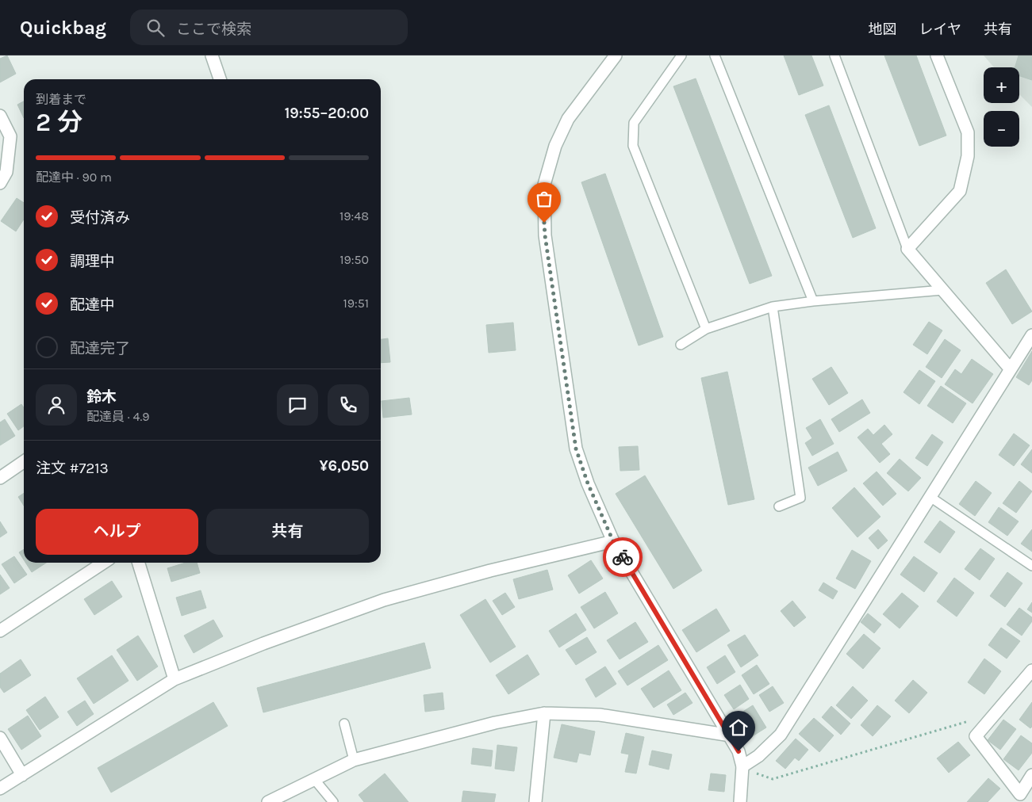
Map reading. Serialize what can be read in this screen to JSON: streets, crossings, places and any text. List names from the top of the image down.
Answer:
{
  "page": {
    "header": "Quickbag",
    "search": "ここで検索",
    "nav": ["地図", "レイヤ", "共有"],
    "map_buttons": ["+", "−"],
    "heading": ["2 分", "到着まで", "19:55–20:00"],
    "panel": [
      "鈴木",
      "配達員 · 4.9",
      "注文 #7213",
      "¥6,050"
    ],
    "bar": "配達中 · 90 m",
    "list": [
      ["受付済み", "19:48"],
      ["調理中", "19:50"],
      ["配達中", "19:51"],
      "配達完了"
    ],
    "buttons": ["ヘルプ", "共有"]
  }
}
